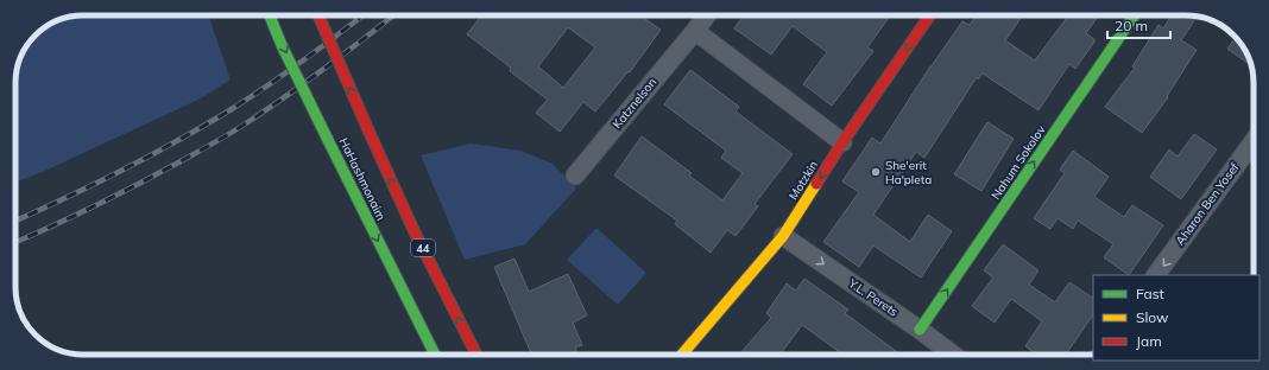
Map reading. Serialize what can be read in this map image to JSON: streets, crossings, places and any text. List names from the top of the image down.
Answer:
{
  "streets": {
    "main road": [
      "Nahum Sokolov",
      "HaHashmonaim",
      "Motzkin",
      "44"
    ],
    "street": ["Katznelson", "Aharon Ben Yosef", "Y.L. Perets"]
  },
  "crossings": [
    ["Nahum Sokolov", "Y.L. Perets"],
    ["Motzkin", "Y.L. Perets"]
  ],
  "one_way": [
    "Nahum Sokolov",
    "Motzkin",
    "Aharon Ben Yosef",
    "Y.L. Perets"
  ],
  "places": ["She'erit Ha'pleta"],
  "legend": ["Fast", "Slow", "Jam"],
  "scale_bar": "20 m"
}
